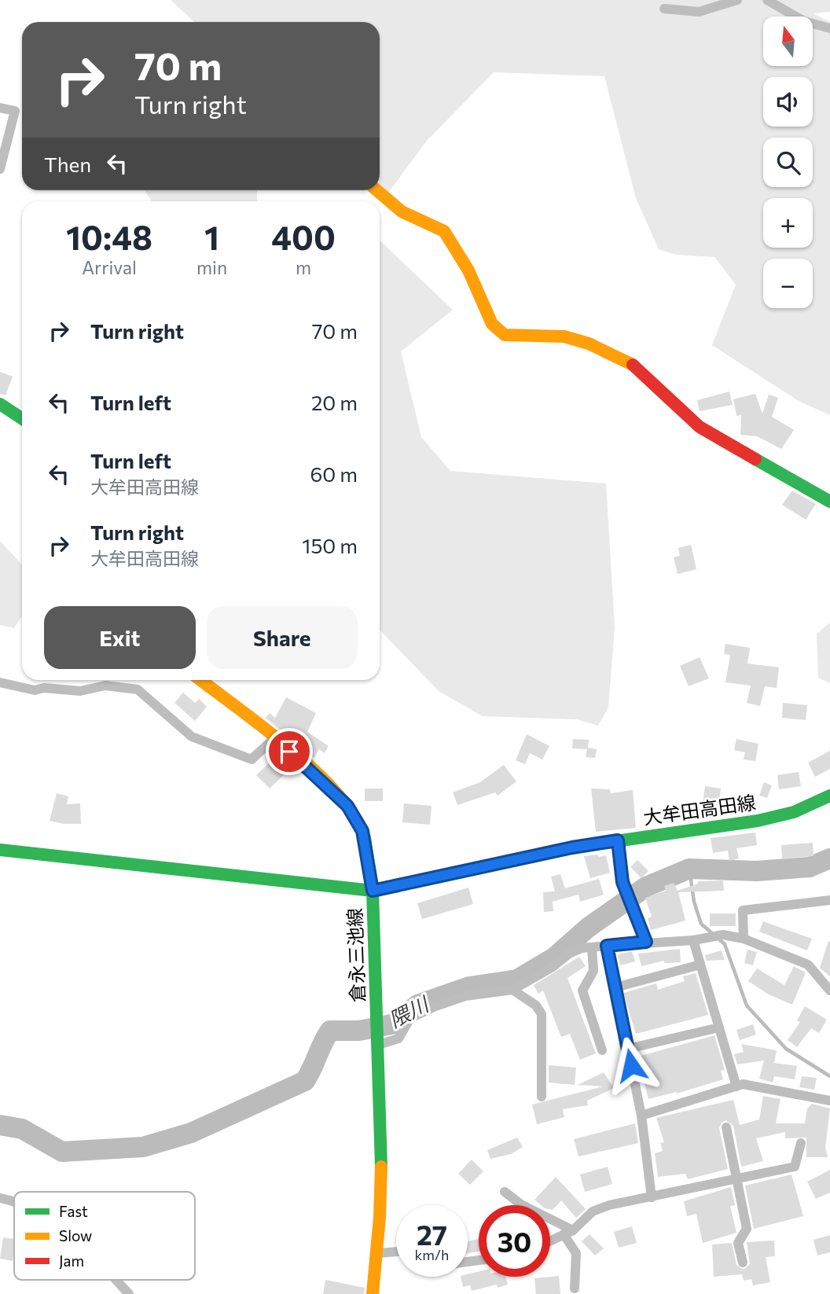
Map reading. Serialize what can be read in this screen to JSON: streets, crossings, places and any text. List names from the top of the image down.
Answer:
{
  "streets": {
    "main road": ["大牟田高田線", "倉永三池線"]
  },
  "crossings": [
    ["大牟田高田線", "倉永三池線"]
  ],
  "water": ["隈川"],
  "legend": ["Fast", "Slow", "Jam"],
  "north": "top",
  "page": {
    "map_buttons": ["+", "−"],
    "turn": ["70 m", "Turn right"],
    "then": "Then",
    "eta": [
      "10:48",
      "Arrival",
      "1",
      "min",
      "400",
      "m"
    ],
    "list": [
      {
        "name": "Turn right",
        "value": "70 m"
      },
      {
        "name": "Turn left",
        "value": "20 m"
      },
      {
        "name": "Turn left",
        "note": "大牟田高田線",
        "value": "60 m"
      },
      {
        "name": "Turn right",
        "note": "大牟田高田線",
        "value": "150 m"
      }
    ],
    "buttons": ["Exit", "Share"],
    "speed": "27 km/h",
    "limit": "30"
  }
}
